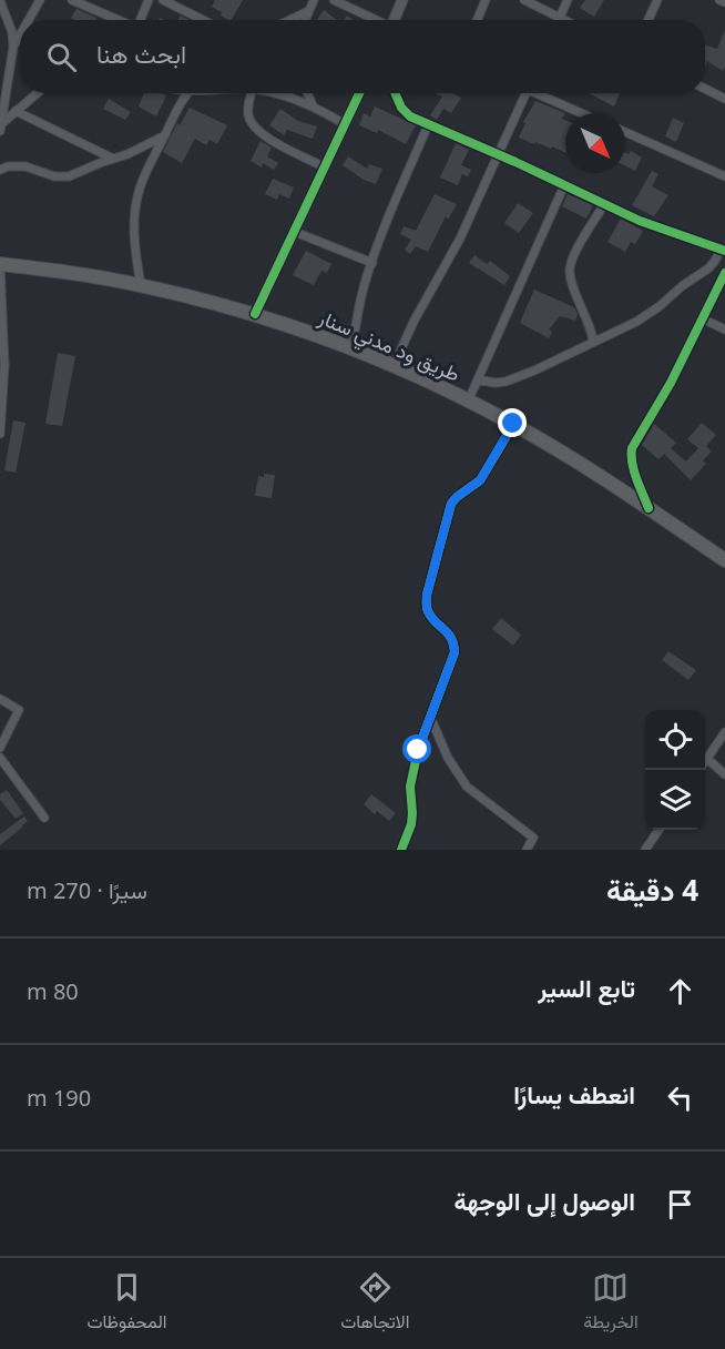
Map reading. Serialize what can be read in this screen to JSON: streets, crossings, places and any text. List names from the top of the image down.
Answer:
{
  "streets": {
    "highway": ["طريق ود مدني سنار"]
  },
  "north": "bottom right",
  "page": {
    "search": "ابحث هنا",
    "heading": ["4 دقيقة", "سيرًا · 270 m"],
    "list": [
      ["تابع السير", "80 m"],
      ["انعطف يسارًا", "190 m"],
      "الوصول إلى الوجهة"
    ],
    "nav": ["الخريطة", "الاتجاهات", "المحفوظات"]
  }
}
